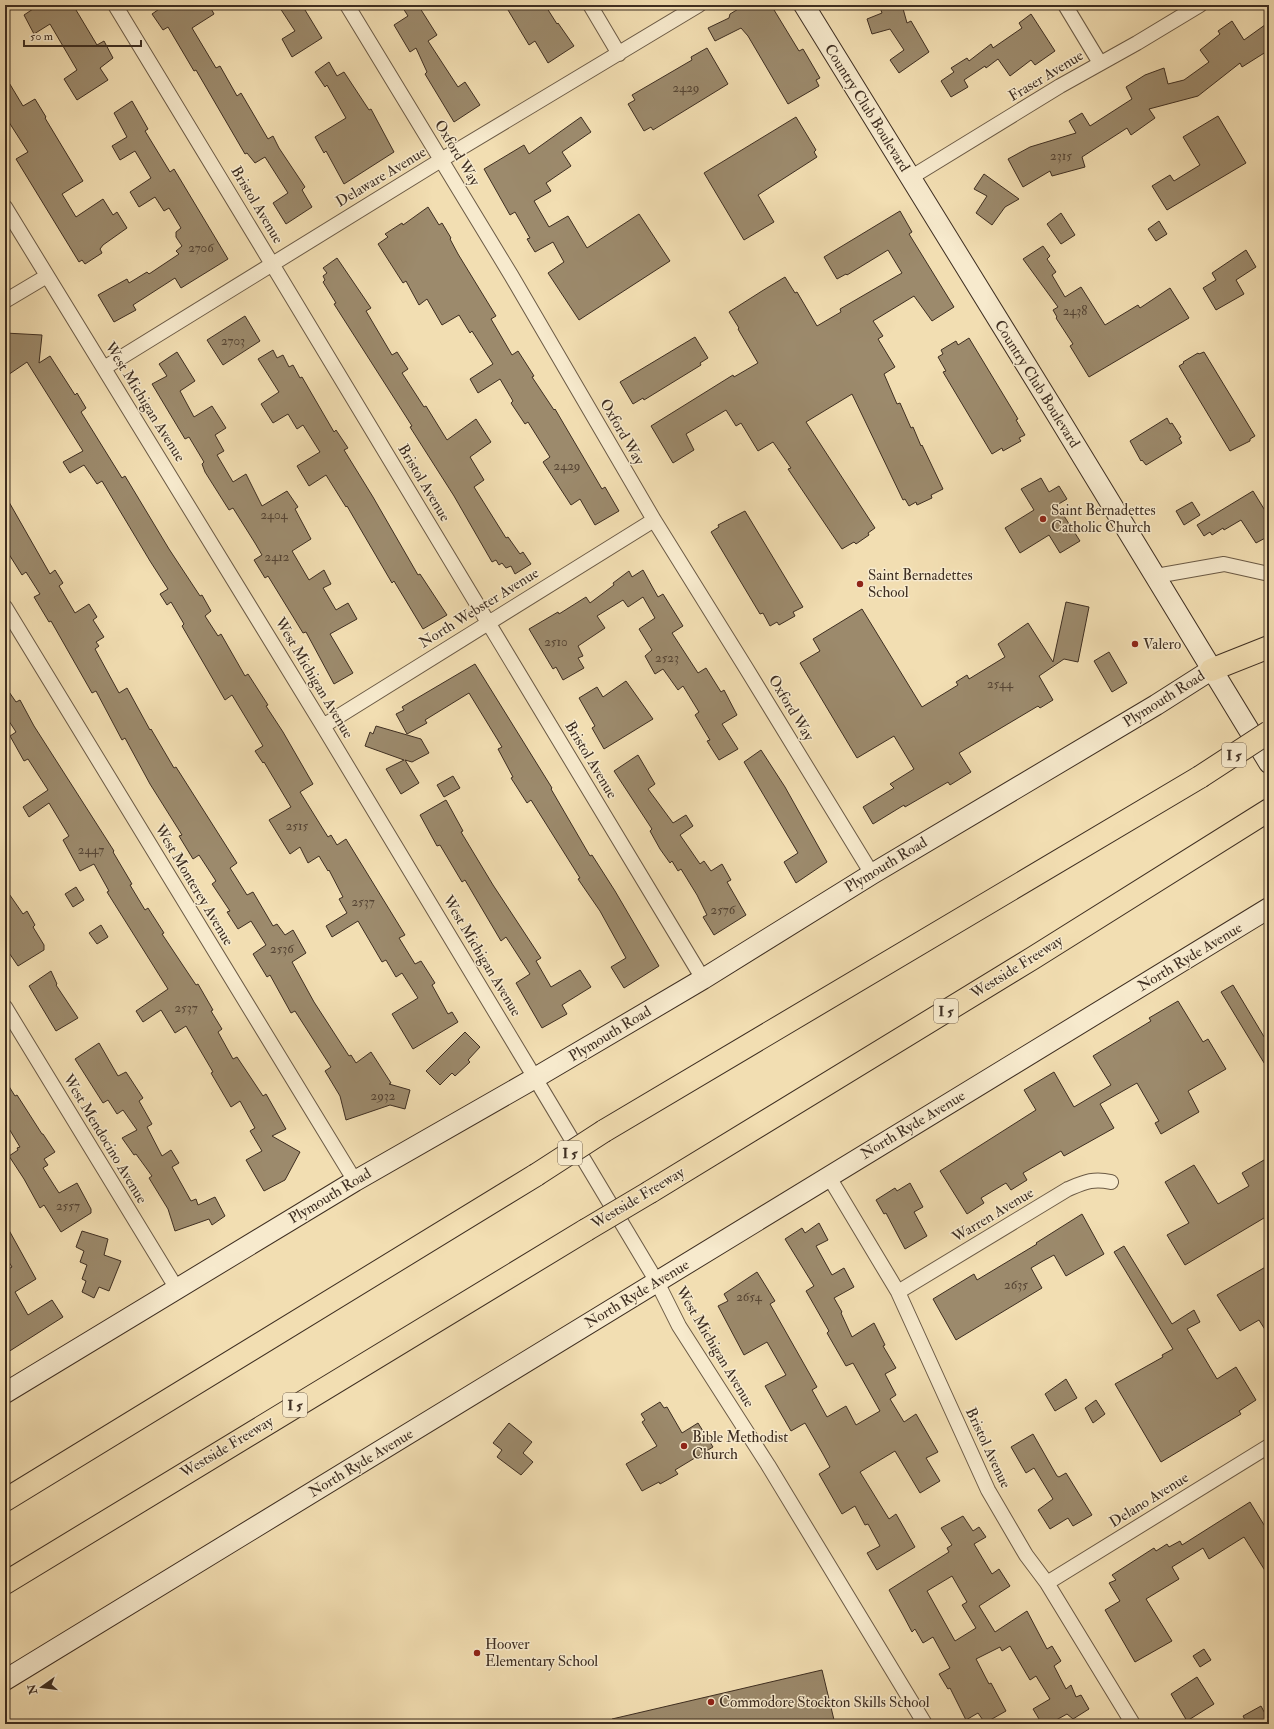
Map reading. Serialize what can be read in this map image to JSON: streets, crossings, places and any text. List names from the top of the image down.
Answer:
{
  "streets": {
    "highway": ["I 5", "Westside Freeway"],
    "street": [
      "Fraser Avenue",
      "Country Club Boulevard",
      "Oxford Way",
      "Delaware Avenue",
      "Bristol Avenue",
      "West Michigan Avenue",
      "North Webster Avenue",
      "Plymouth Road",
      "West Monterey Avenue",
      "North Ryde Avenue",
      "West Mendocino Avenue",
      "Warren Avenue",
      "Delano Avenue"
    ]
  },
  "crossings": [
    ["Fraser Avenue", "Country Club Boulevard"],
    ["Country Club Boulevard", "Plymouth Road"],
    ["Oxford Way", "Delaware Avenue"],
    ["Oxford Way", "North Webster Avenue"],
    ["Oxford Way", "Plymouth Road"],
    ["Delaware Avenue", "Bristol Avenue"],
    ["Delaware Avenue", "West Michigan Avenue"],
    ["Bristol Avenue", "North Webster Avenue"],
    ["Bristol Avenue", "Plymouth Road"],
    ["Bristol Avenue", "North Ryde Avenue"],
    ["Bristol Avenue", "Warren Avenue"],
    ["Bristol Avenue", "Delano Avenue"],
    ["West Michigan Avenue", "North Webster Avenue"],
    ["West Michigan Avenue", "Plymouth Road"],
    ["West Michigan Avenue", "North Ryde Avenue"],
    ["Plymouth Road", "West Monterey Avenue"],
    ["Plymouth Road", "West Mendocino Avenue"]
  ],
  "places": [
    "Saint Bernadettes Catholic Church",
    "Saint Bernadettes School",
    "Valero",
    "Bible Methodist Church",
    "Hoover Elementary School",
    "Commodore Stockton Skills School"
  ],
  "house_numbers": [
    "2429",
    "2315",
    "2706",
    "2438",
    "2703",
    "2429",
    "2404",
    "2412",
    "2510",
    "2523",
    "2544",
    "2515",
    "2447",
    "2537",
    "2576",
    "2536",
    "2537",
    "2932",
    "2557",
    "2635",
    "2654"
  ],
  "scale_bar": "50 m",
  "north": "left"
}
